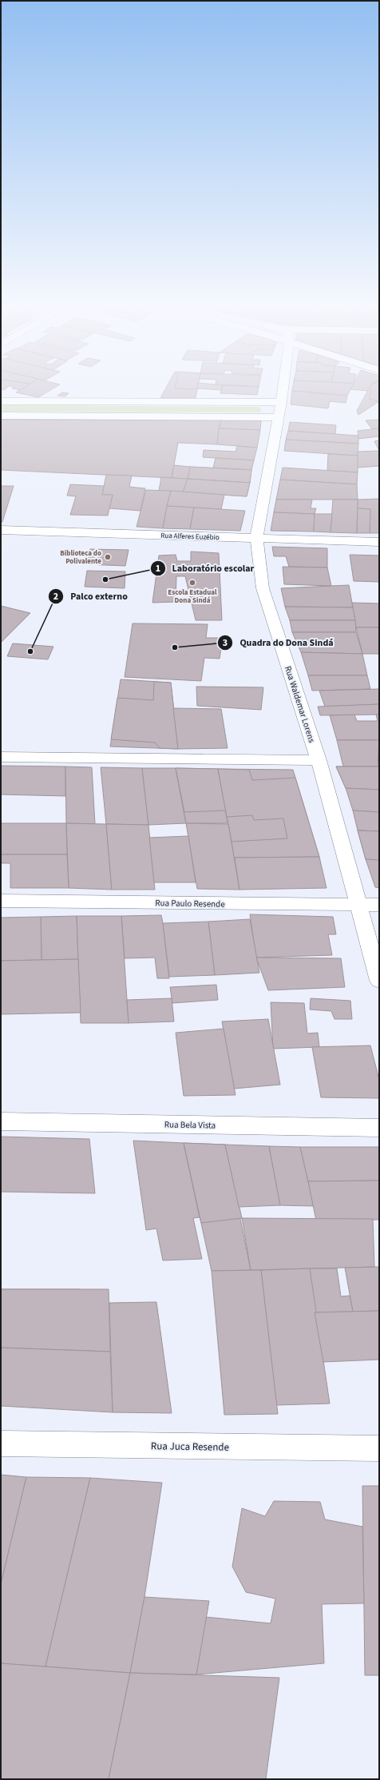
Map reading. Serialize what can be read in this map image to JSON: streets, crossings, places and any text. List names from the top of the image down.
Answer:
{
  "streets": {
    "street": [
      "Rua Alferes Euzébio",
      "Rua Waldemar Lorens",
      "Rua Paulo Resende",
      "Rua Bela Vista",
      "Rua Juca Resende"
    ]
  },
  "crossings": [
    ["Rua Alferes Euzébio", "Rua Waldemar Lorens"],
    ["Rua Waldemar Lorens", "Rua Paulo Resende"]
  ],
  "places": [
    "Biblioteca do Polivalente",
    "Laboratório escolar",
    "Escola Estadual Dona Sindá",
    "Quadra do Dona Sindá",
    "Palco externo"
  ]
}
